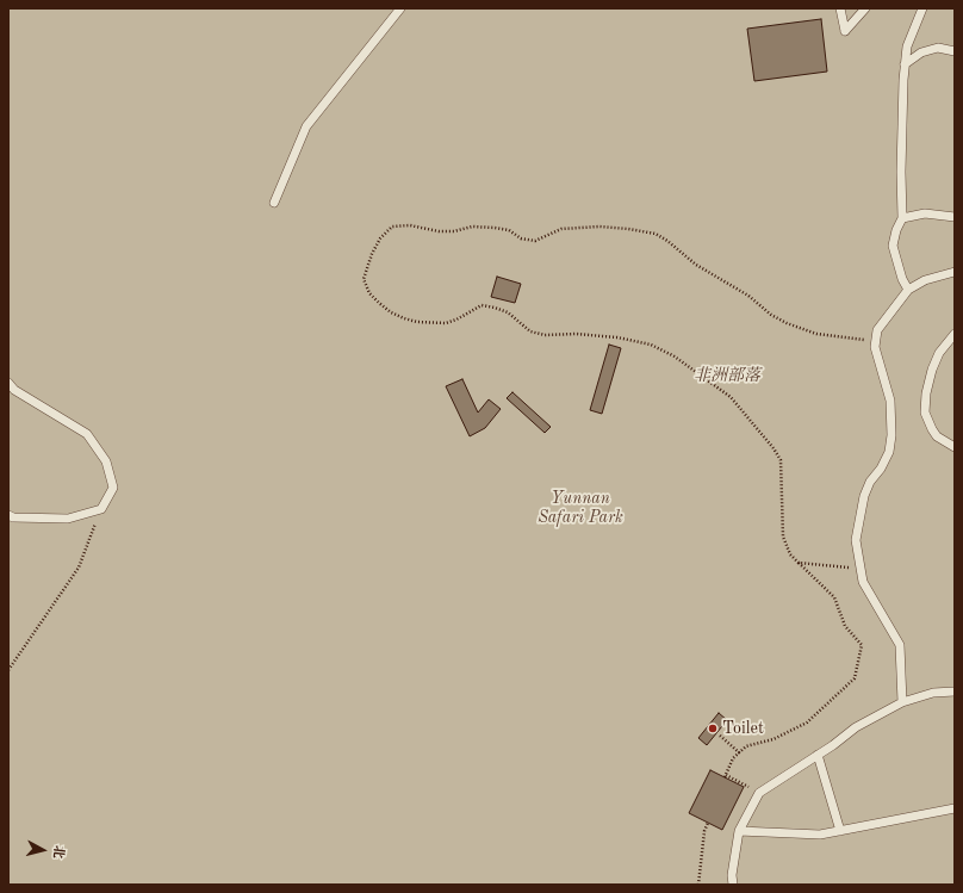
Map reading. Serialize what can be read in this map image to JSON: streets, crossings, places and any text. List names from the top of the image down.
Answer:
{
  "parks": ["非洲部落", "Yunnan Safari Park"],
  "places": ["Toilet"],
  "north": "right"
}
